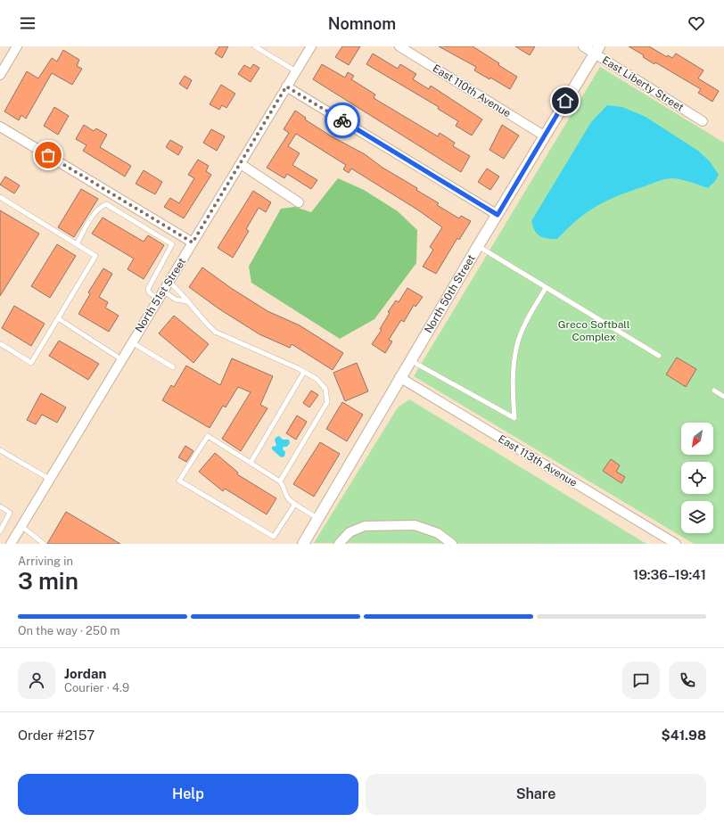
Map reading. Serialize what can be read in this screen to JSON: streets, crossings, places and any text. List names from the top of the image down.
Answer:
{
  "streets": {
    "street": [
      "East Liberty Street",
      "East 110th Avenue",
      "North 50th Street",
      "North 51st Street",
      "East 113th Avenue"
    ]
  },
  "crossings": [
    ["East Liberty Street", "North 50th Street"],
    ["East 110th Avenue", "North 50th Street"],
    ["North 50th Street", "East 113th Avenue"]
  ],
  "parks": ["Greco Softball Complex"],
  "north": "bottom left",
  "page": {
    "header": "Nomnom",
    "heading": ["3 min", "Arriving in", "19:36–19:41"],
    "panel": [
      "Jordan",
      "Courier · 4.9",
      "Order #2157",
      "$41.98"
    ],
    "bar": "On the way · 250 m",
    "buttons": ["Help", "Share"]
  }
}
